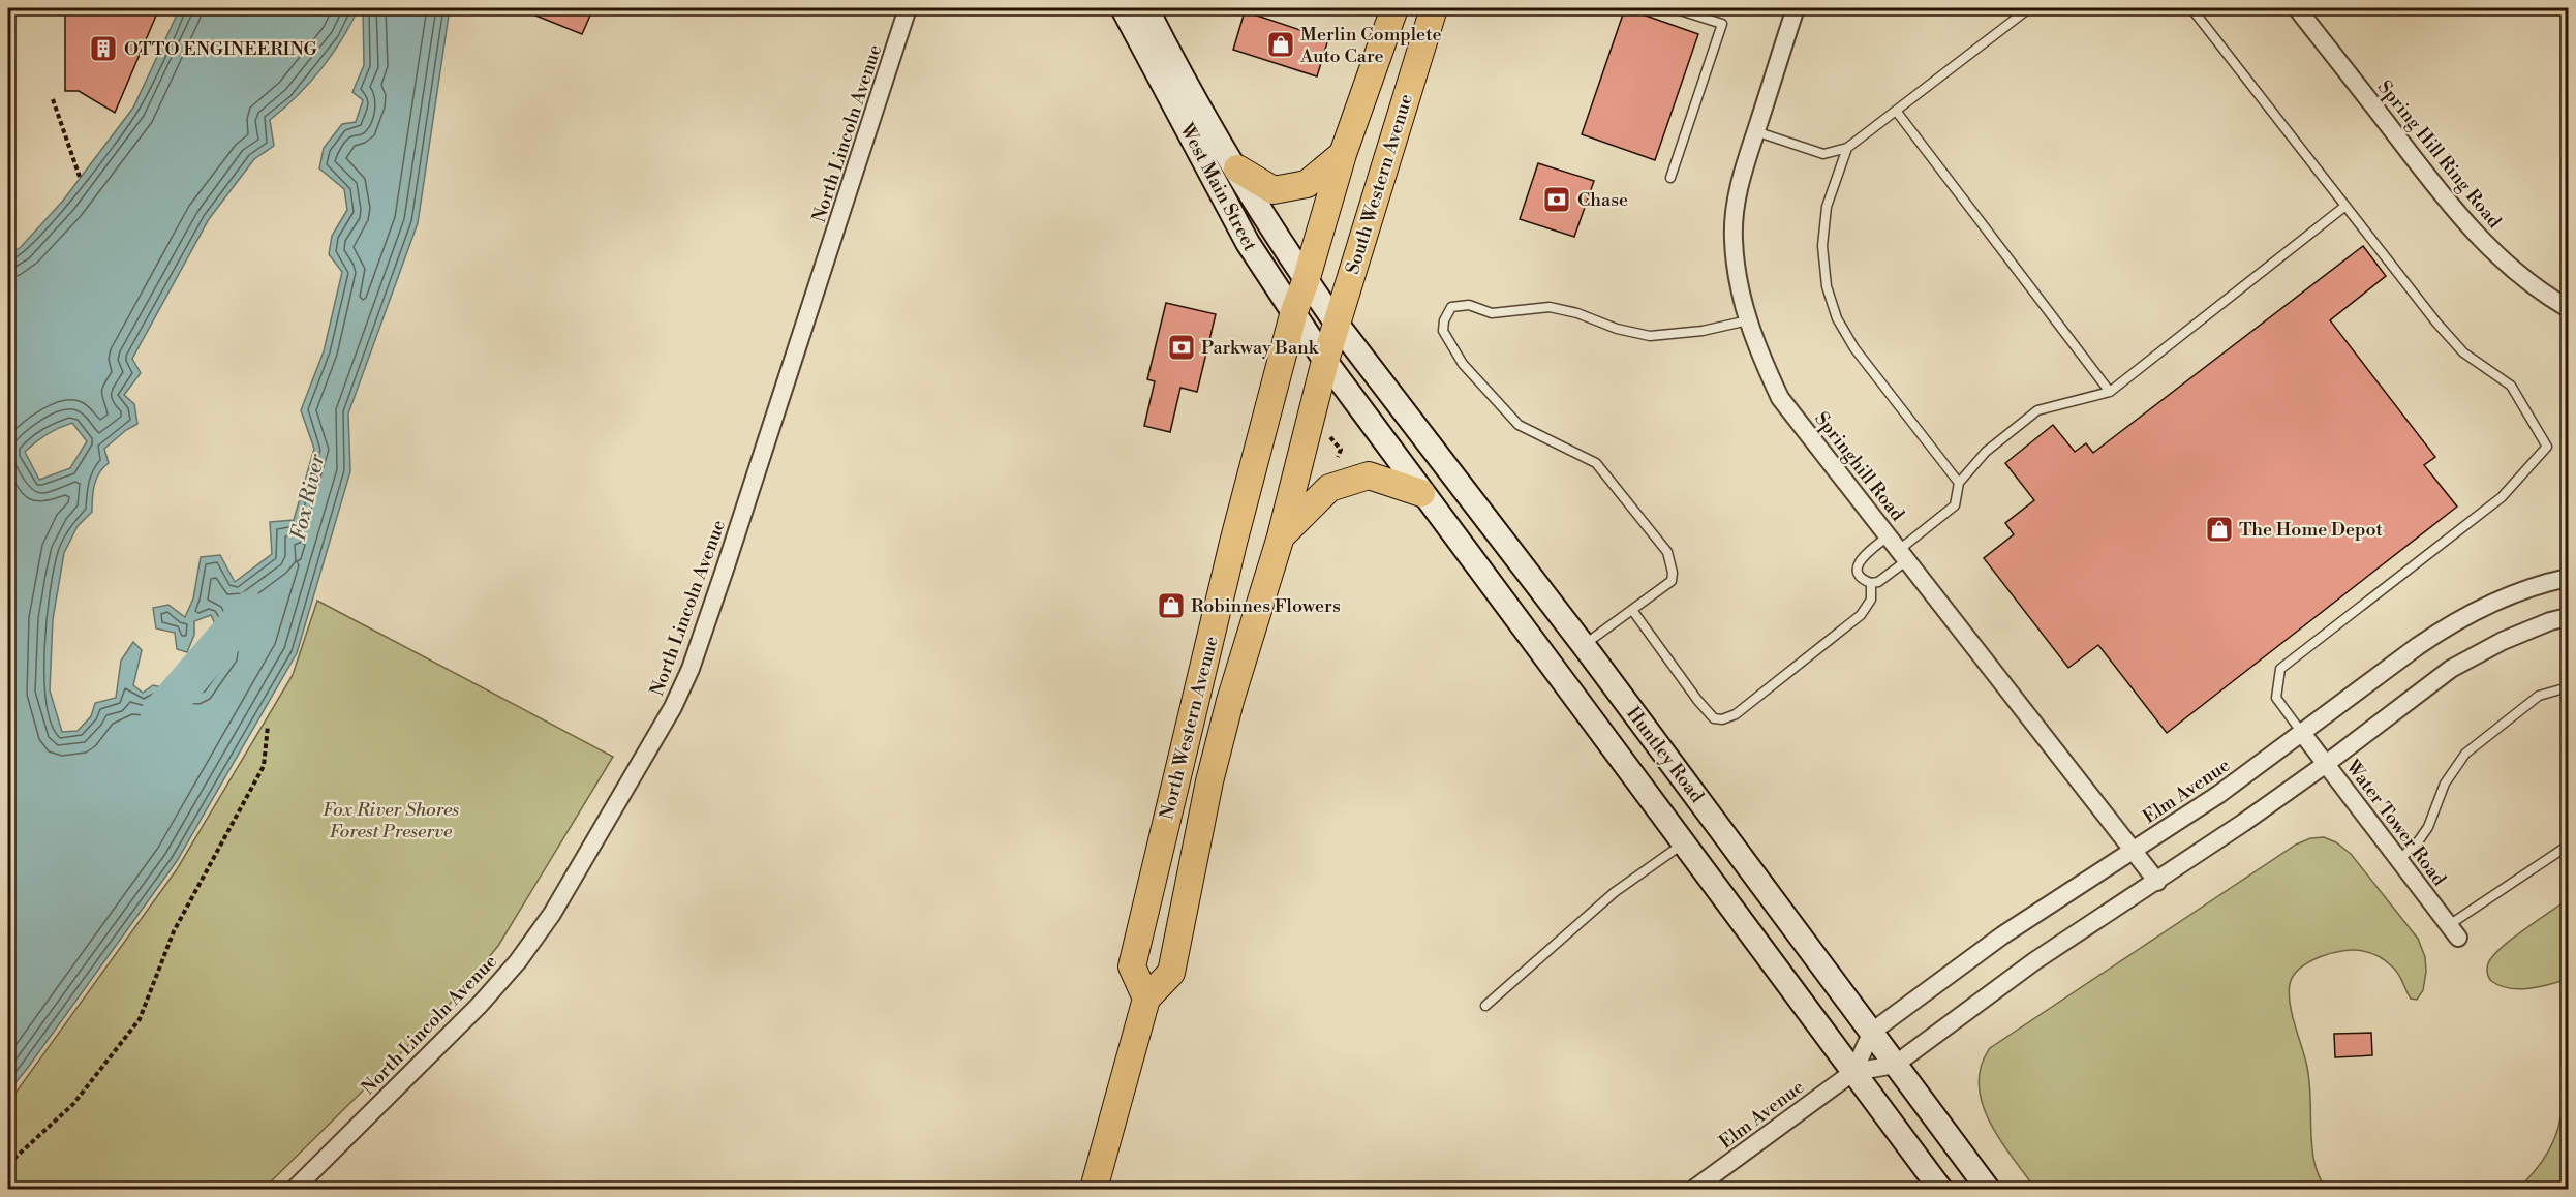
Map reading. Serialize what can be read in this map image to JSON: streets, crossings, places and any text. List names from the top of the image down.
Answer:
{
  "streets": {
    "main road": ["South Western Avenue", "North Western Avenue"],
    "street": [
      "North Lincoln Avenue",
      "Spring Hill Ring Road",
      "West Main Street",
      "Springhill Road",
      "Huntley Road",
      "Elm Avenue",
      "Water Tower Road"
    ]
  },
  "crossings": [
    ["South Western Avenue", "West Main Street"],
    ["South Western Avenue", "North Western Avenue"],
    ["South Western Avenue", "Huntley Road"],
    ["West Main Street", "North Western Avenue"],
    ["West Main Street", "Huntley Road"],
    ["Springhill Road", "Elm Avenue"],
    ["North Western Avenue", "Huntley Road"],
    ["Huntley Road", "Elm Avenue"],
    ["Elm Avenue", "Water Tower Road"]
  ],
  "water": ["Fox River"],
  "parks": ["Fox River Shores Forest Preserve"],
  "places": {
    "shop": ["Merlin Complete Auto Care", "The Home Depot", "Robinnes Flowers"],
    "building": ["OTTO ENGINEERING"],
    "bank": ["Chase", "Parkway Bank"]
  }
}
